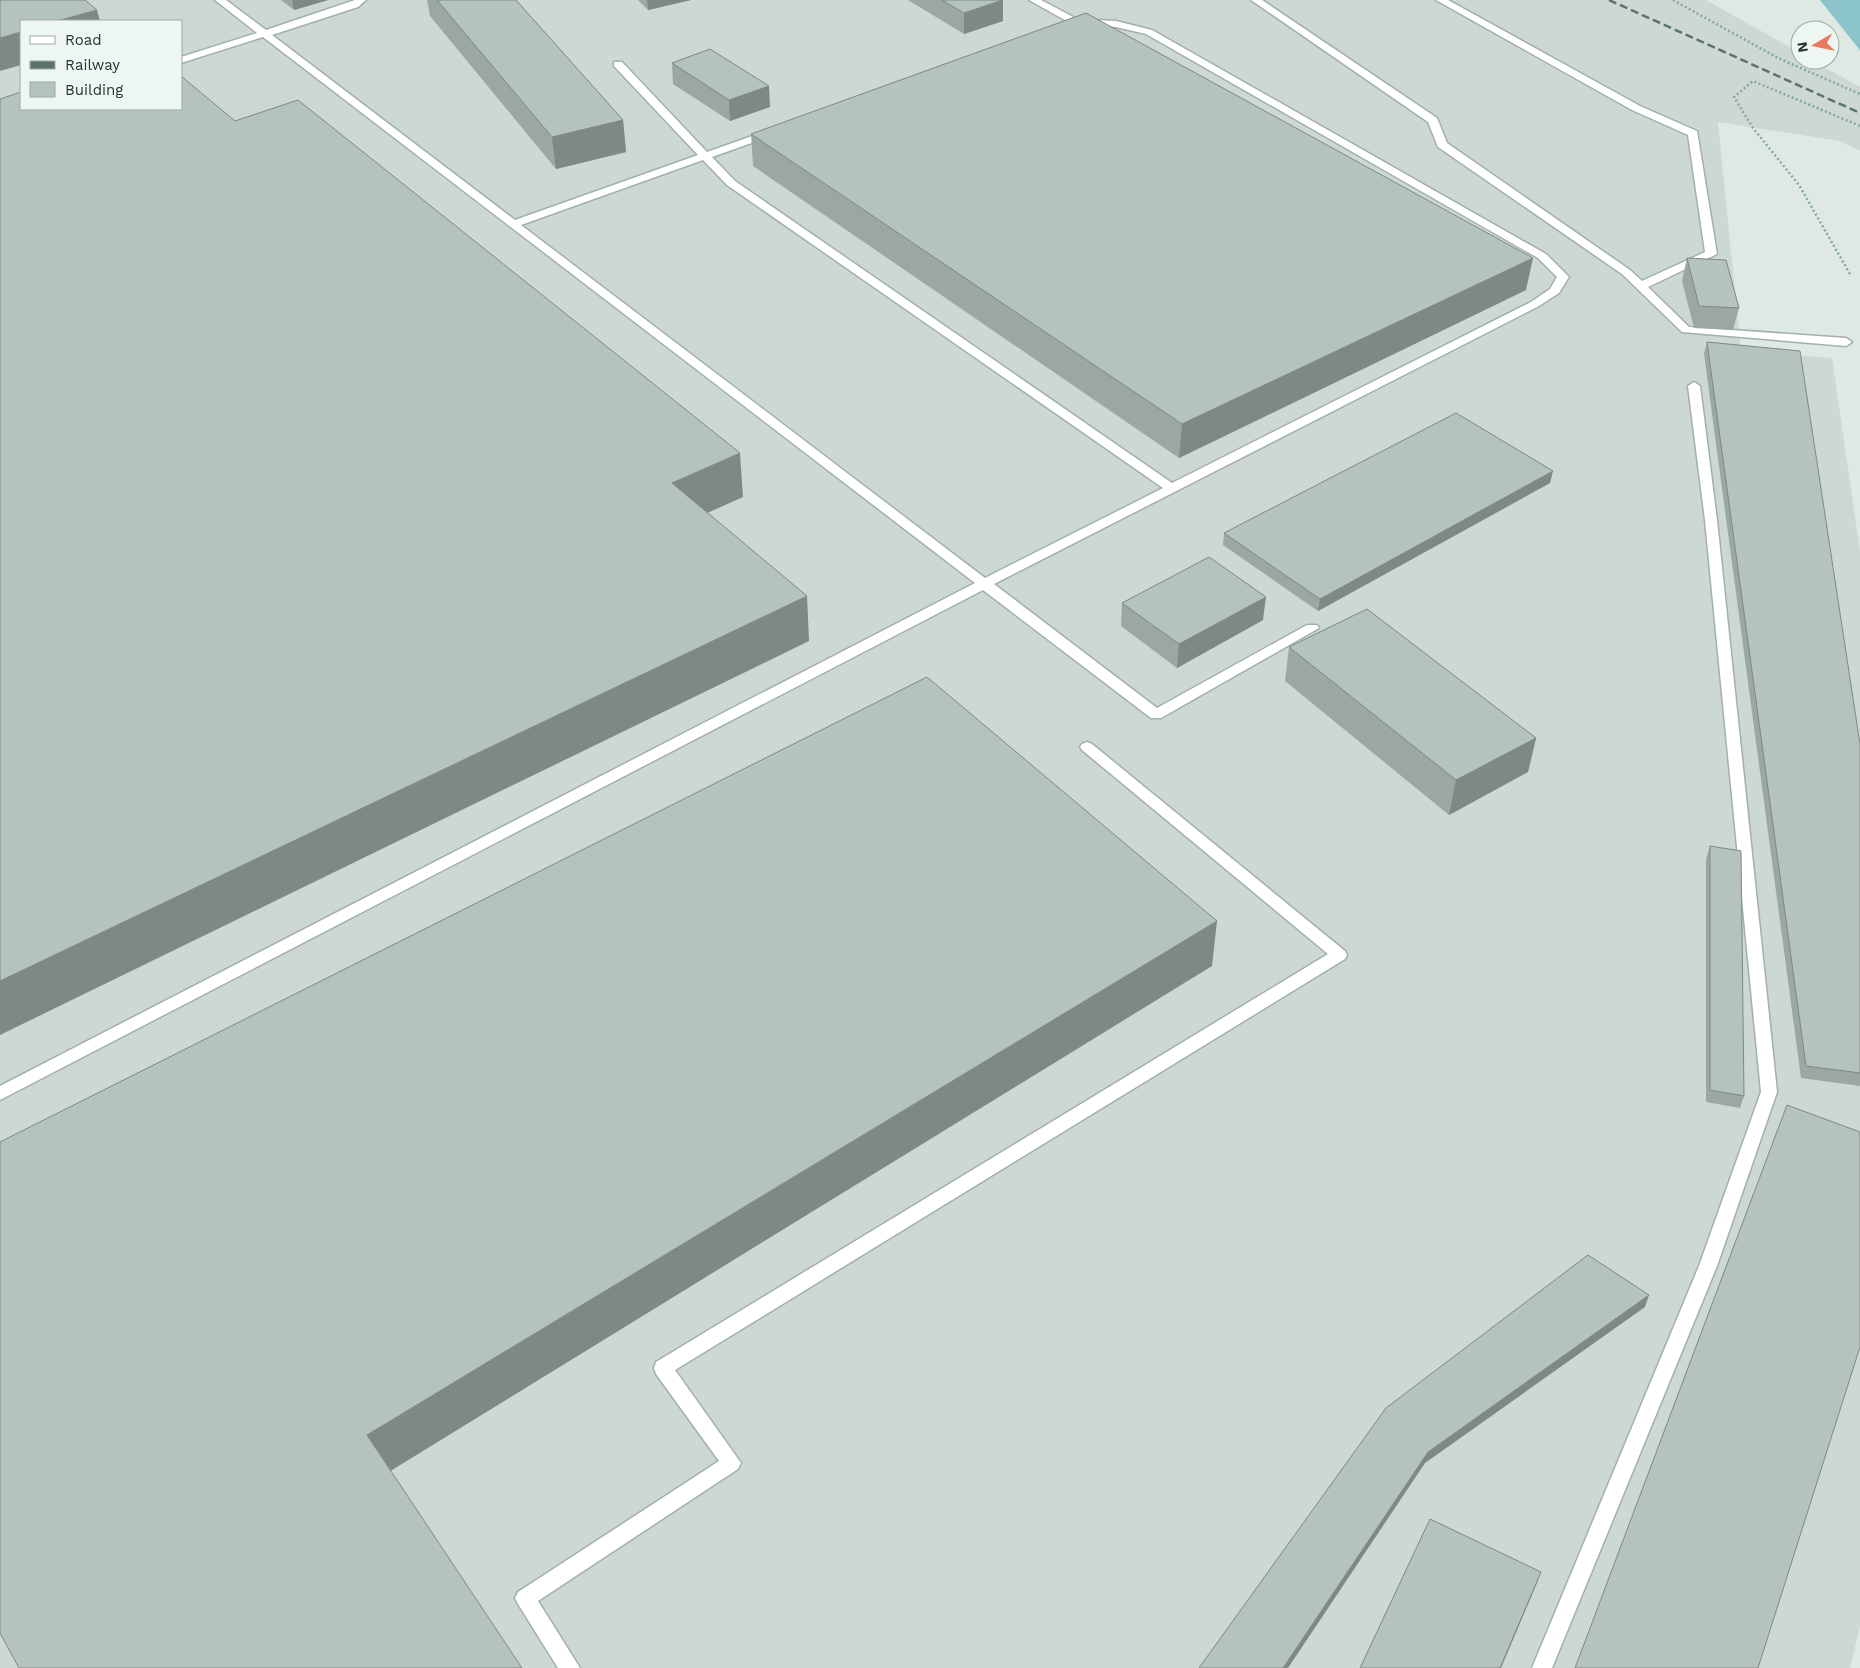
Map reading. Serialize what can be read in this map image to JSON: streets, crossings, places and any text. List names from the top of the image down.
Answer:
{
  "legend": ["Road", "Railway", "Building"],
  "north": "left"
}
